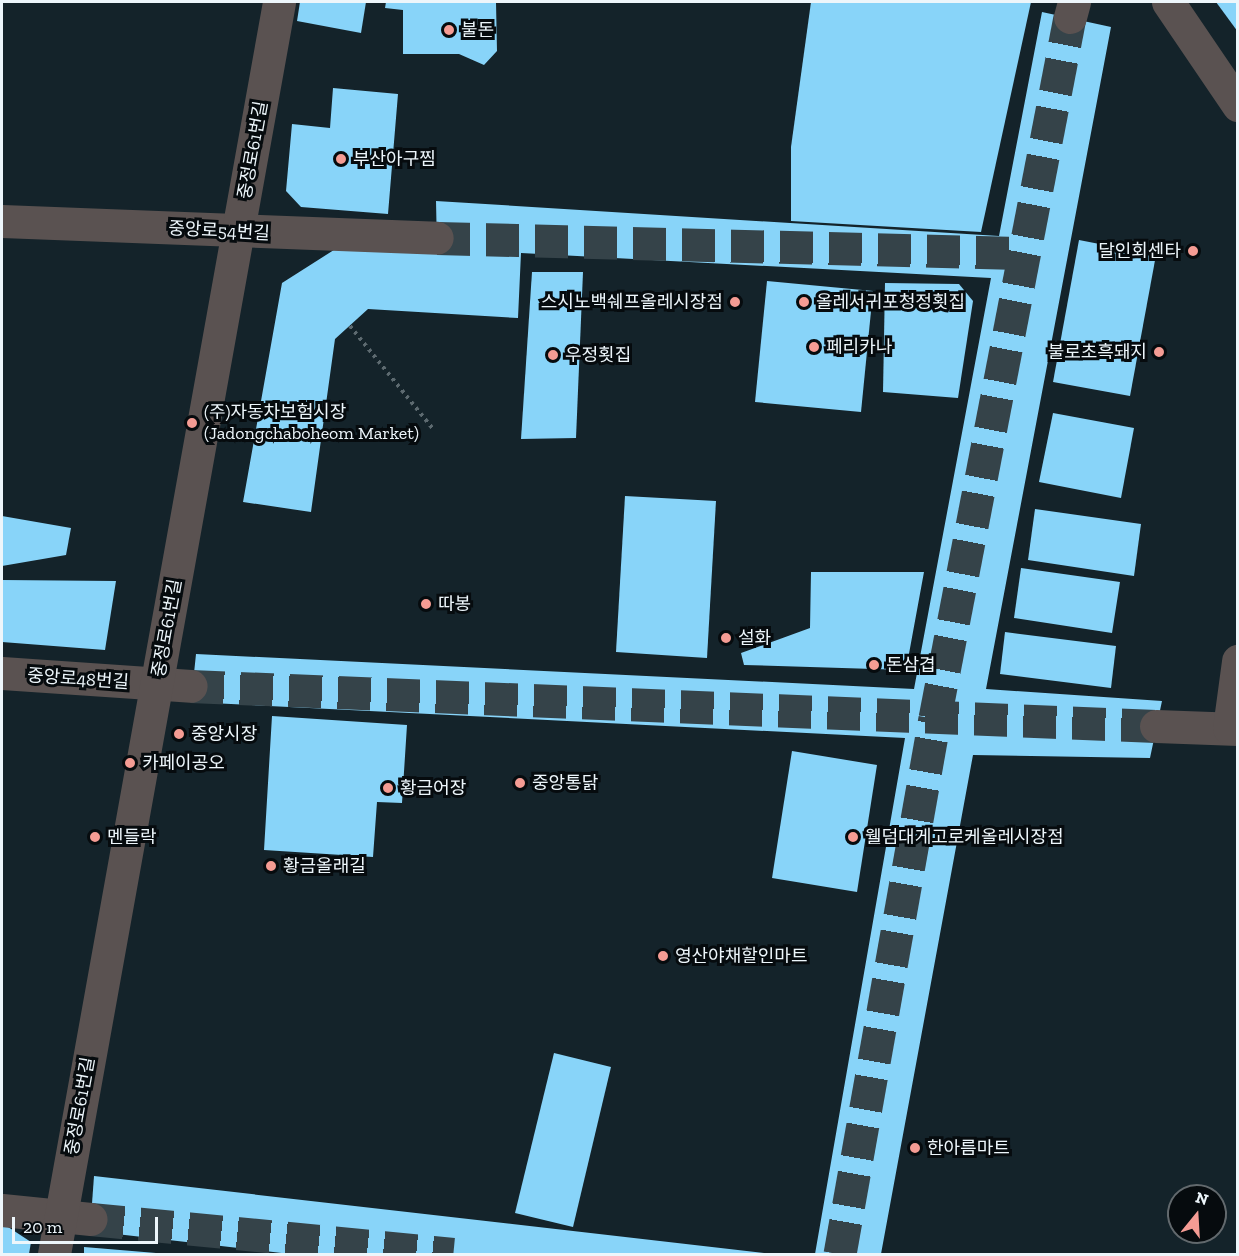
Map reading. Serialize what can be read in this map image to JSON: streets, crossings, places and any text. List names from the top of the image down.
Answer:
{
  "streets": {
    "street": ["중정로61번길", "중앙로54번길", "중앙로48번길"]
  },
  "crossings": [
    ["중정로61번길", "중앙로54번길"],
    ["중정로61번길", "중앙로48번길"]
  ],
  "places": [
    "불돈",
    "부산아구찜",
    "달인회센타",
    "스시노백쉐프올레시장점",
    "올레서귀포청정횟집",
    "페리카나",
    "불로초흑돼지",
    "우정횟집",
    "(주)자동차보험시장 (Jadongchaboheom Market)",
    "따봉",
    "설화",
    "돈삼겹",
    "중앙시장",
    "카페이공오",
    "중앙통닭",
    "황금어장",
    "멘들락",
    "웰덤대게고로케올레시장점",
    "황금올래길",
    "영산야채할인마트",
    "한아름마트"
  ],
  "scale_bar": "20 m",
  "north": "top"
}
